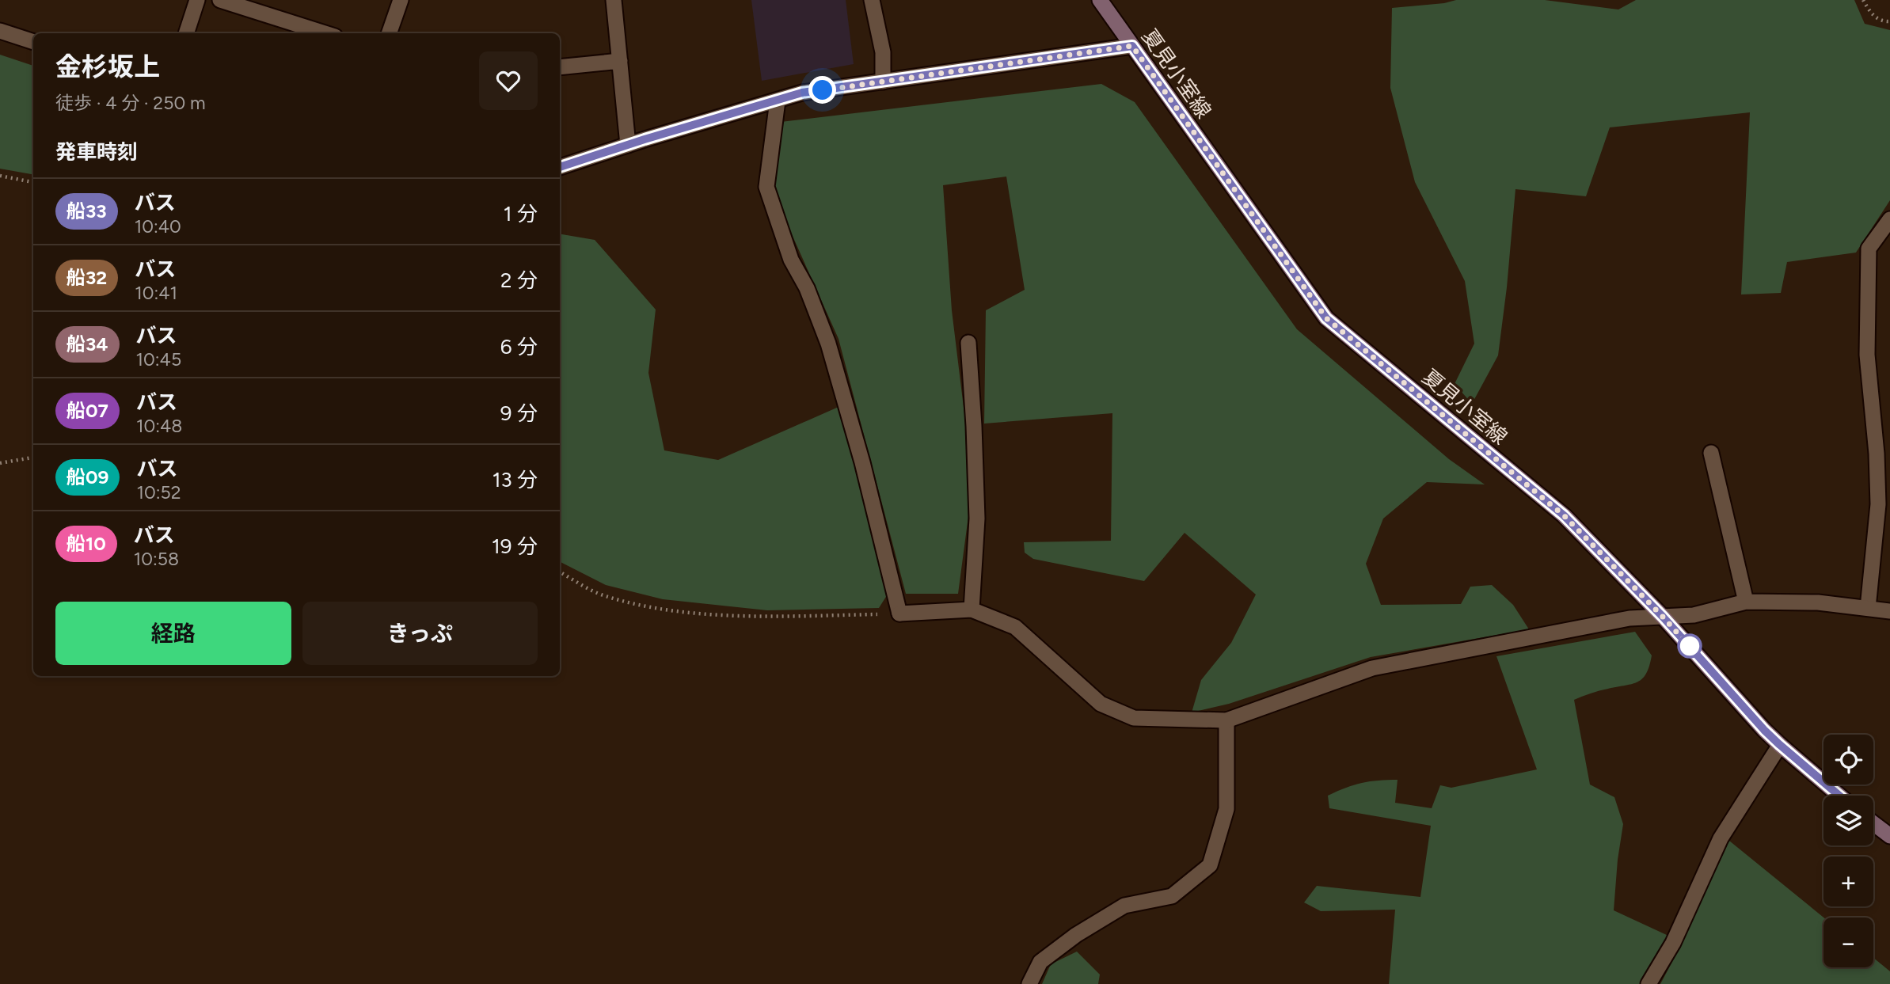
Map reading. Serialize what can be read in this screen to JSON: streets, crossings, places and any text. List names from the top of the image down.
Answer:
{
  "streets": {
    "main road": ["夏見小室線"]
  },
  "lines": ["bus line 船33"],
  "page": {
    "heading": [
      ["金杉坂上", "徒歩 · 4 分 · 250 m"],
      "発車時刻"
    ],
    "list": [
      {
        "mark": "船33",
        "name": "バス",
        "note": "10:40",
        "value": "1 分"
      },
      {
        "mark": "船32",
        "name": "バス",
        "note": "10:41",
        "value": "2 分"
      },
      {
        "mark": "船34",
        "name": "バス",
        "note": "10:45",
        "value": "6 分"
      },
      {
        "mark": "船07",
        "name": "バス",
        "note": "10:48",
        "value": "9 分"
      },
      {
        "mark": "船09",
        "name": "バス",
        "note": "10:52",
        "value": "13 分"
      },
      {
        "mark": "船10",
        "name": "バス",
        "note": "10:58",
        "value": "19 分"
      }
    ],
    "buttons": ["経路", "きっぷ"],
    "map_buttons": ["+", "−"]
  }
}
